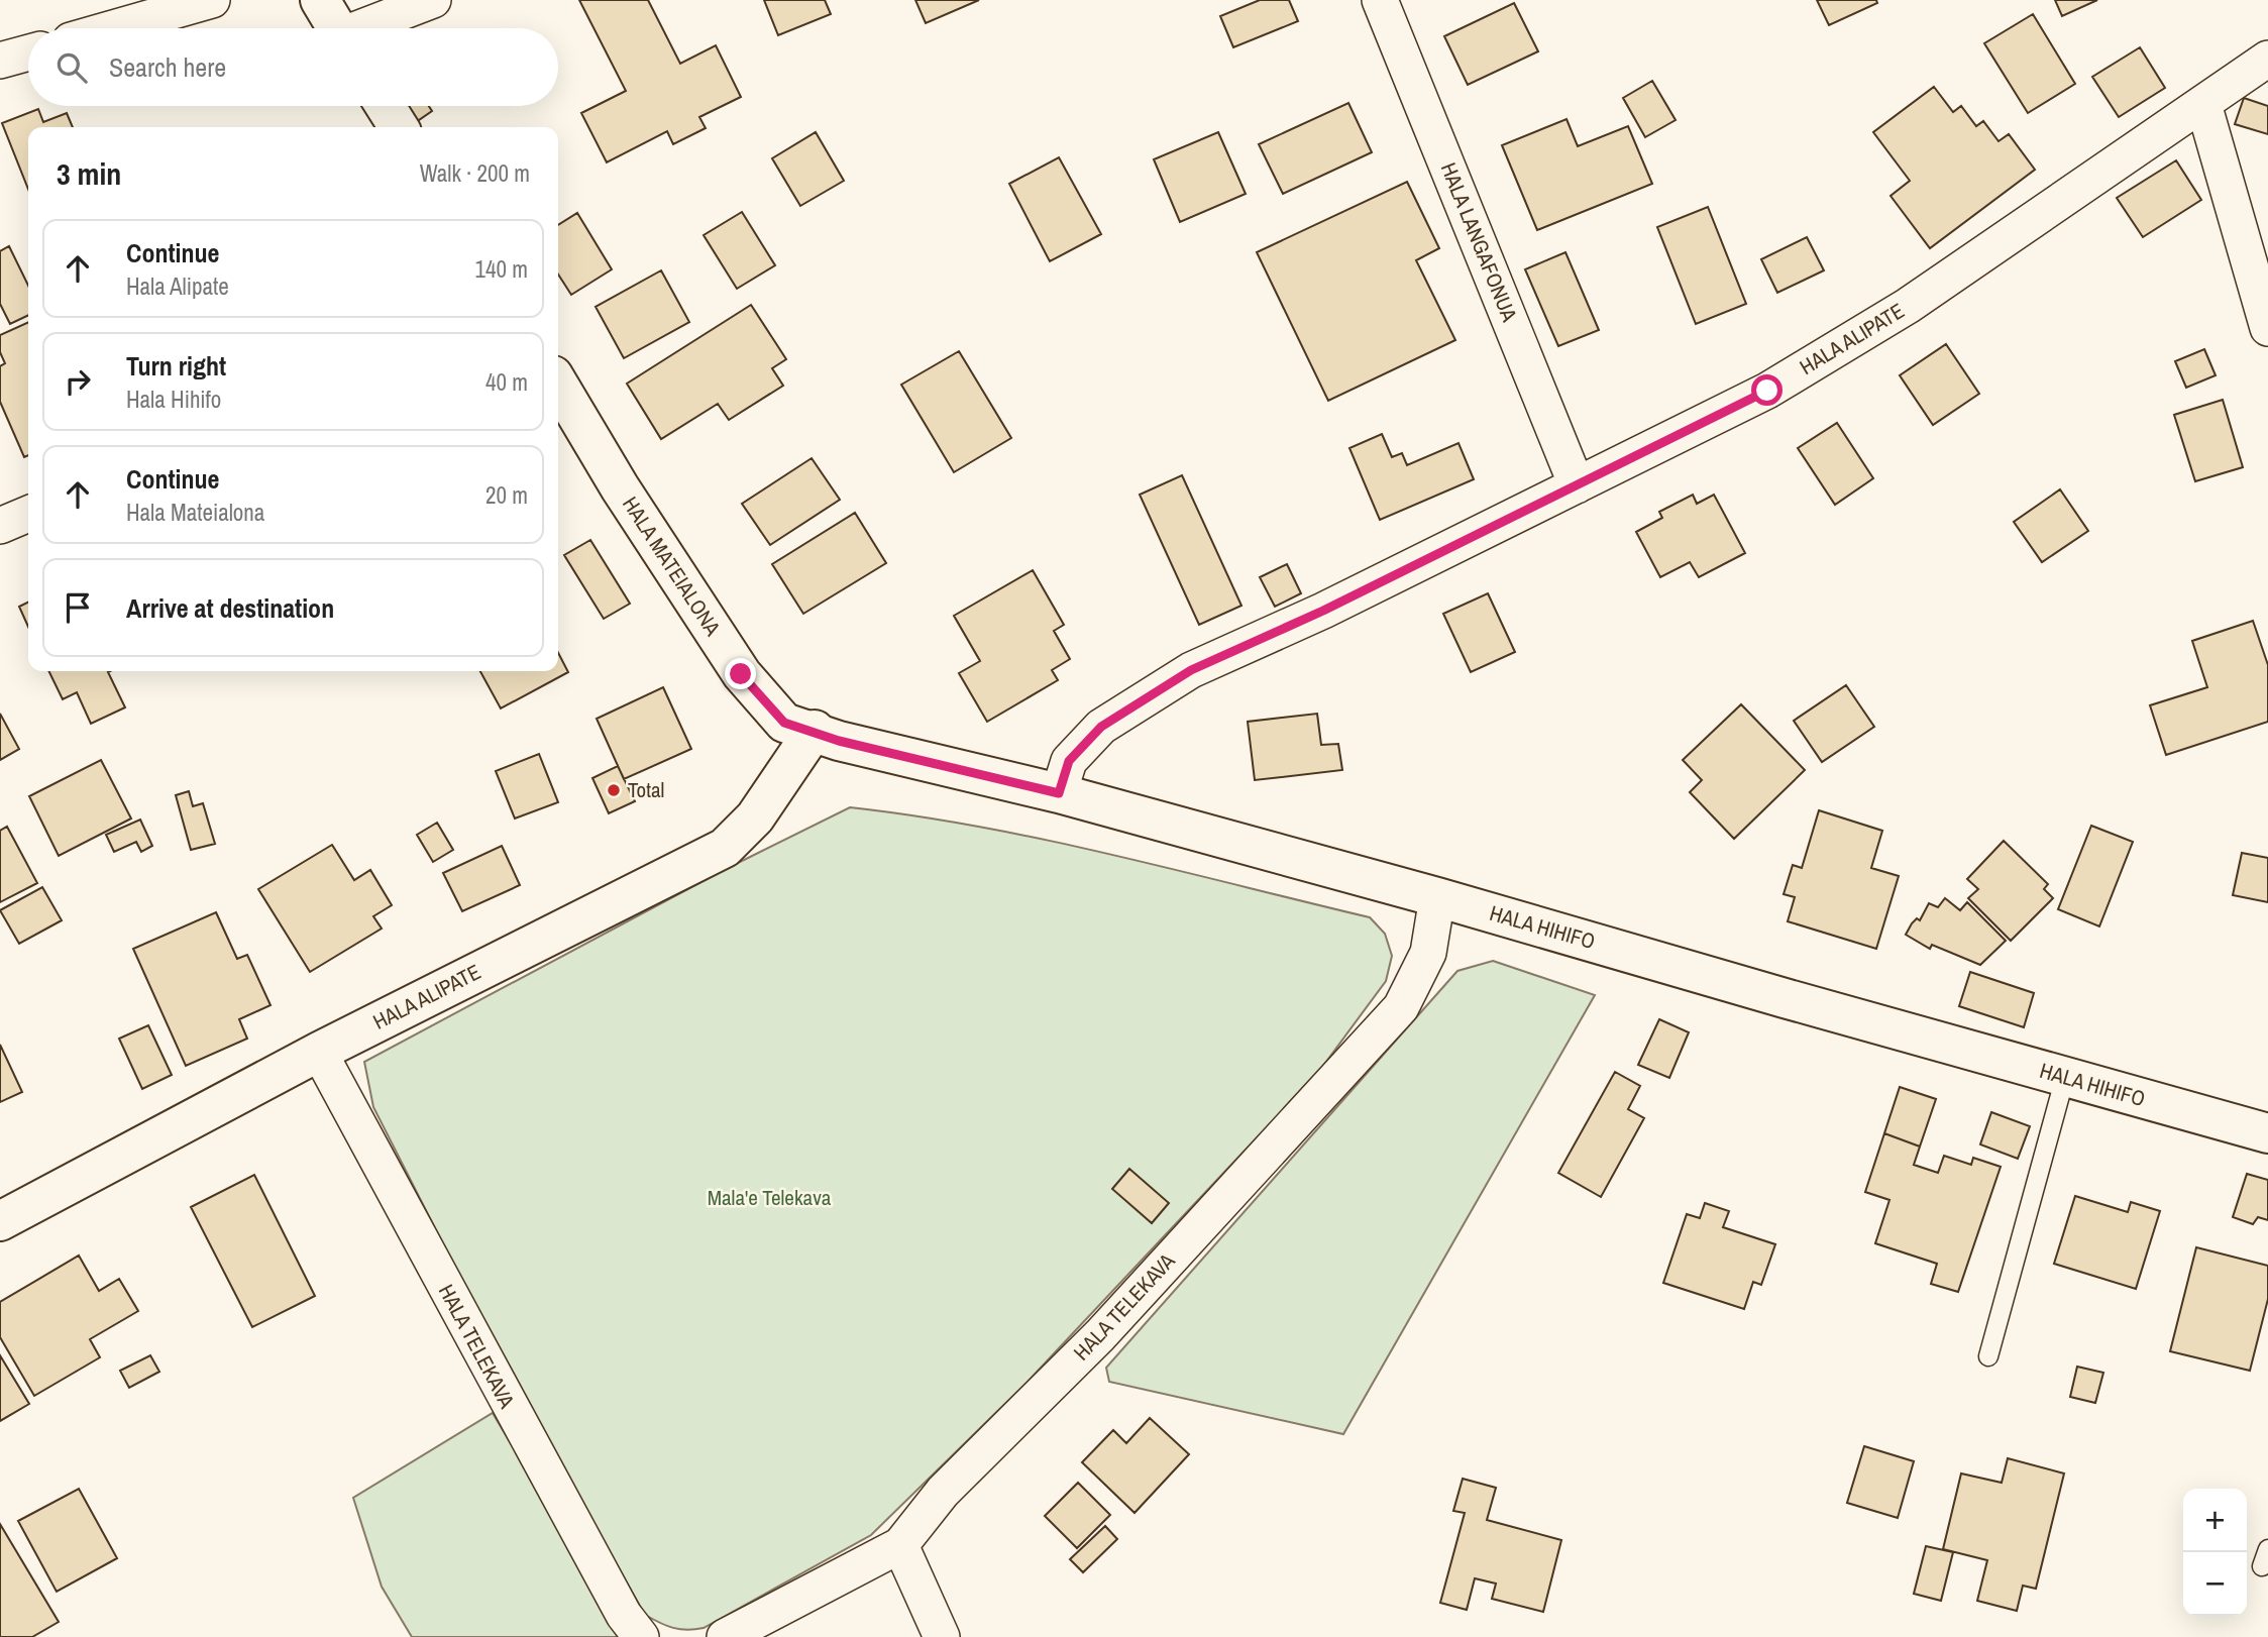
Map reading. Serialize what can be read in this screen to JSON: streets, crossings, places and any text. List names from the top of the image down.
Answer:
{
  "streets": {
    "main road": ["HALA ALIPATE", "HALA MATEIALONA", "HALA HIHIFO"],
    "street": ["HALA LANGAFONUA", "HALA TELEKAVA"]
  },
  "crossings": [
    ["HALA LANGAFONUA", "HALA ALIPATE"],
    ["HALA ALIPATE", "HALA MATEIALONA"],
    ["HALA ALIPATE", "HALA HIHIFO"],
    ["HALA ALIPATE", "HALA TELEKAVA"],
    ["HALA MATEIALONA", "HALA HIHIFO"],
    ["HALA HIHIFO", "HALA TELEKAVA"]
  ],
  "parks": ["Mala'e Telekava"],
  "places": ["Total"],
  "page": {
    "search": "Search here",
    "heading": ["3 min", "Walk · 200 m"],
    "list": [
      ["Continue", "Hala Alipate", "140 m"],
      ["Turn right", "Hala Hihifo", "40 m"],
      ["Continue", "Hala Mateialona", "20 m"],
      "Arrive at destination"
    ],
    "map_buttons": ["+", "−"]
  }
}
